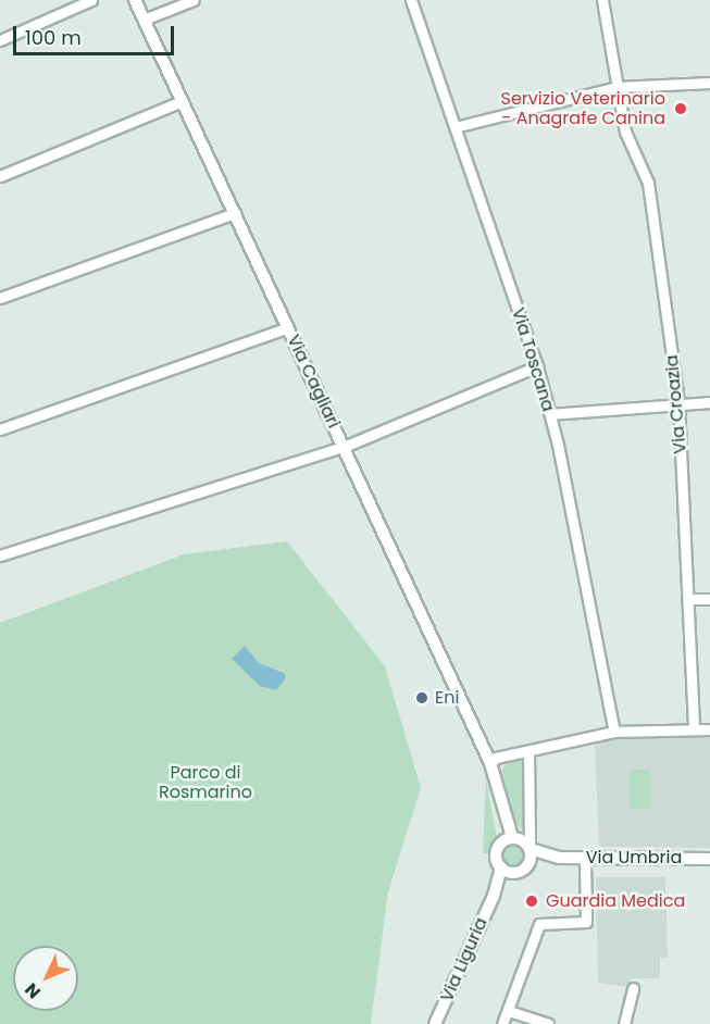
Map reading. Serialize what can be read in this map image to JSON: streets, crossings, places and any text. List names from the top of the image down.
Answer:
{
  "streets": {
    "street": [
      "Via Toscana",
      "Via Cagliari",
      "Via Croazia",
      "Via Umbria",
      "Via Liguria"
    ]
  },
  "crossings": [
    ["Via Umbria", "Via Liguria"]
  ],
  "parks": ["Parco di Rosmarino"],
  "places": ["Servizio Veterinario - Anagrafe Canina", "Eni", "Guardia Medica"],
  "scale_bar": "100 m",
  "north": "bottom left"
}
